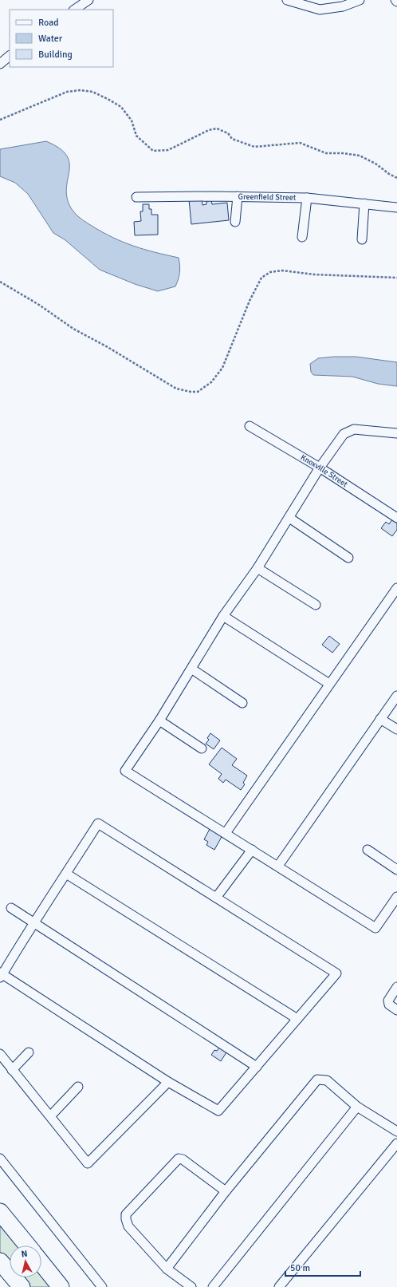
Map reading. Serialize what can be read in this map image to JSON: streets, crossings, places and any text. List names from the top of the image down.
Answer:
{
  "streets": {
    "street": ["Greenfield Street", "Knoxville Street"]
  },
  "legend": ["Road", "Water", "Building"],
  "scale_bar": "50 m",
  "north": "top"
}
